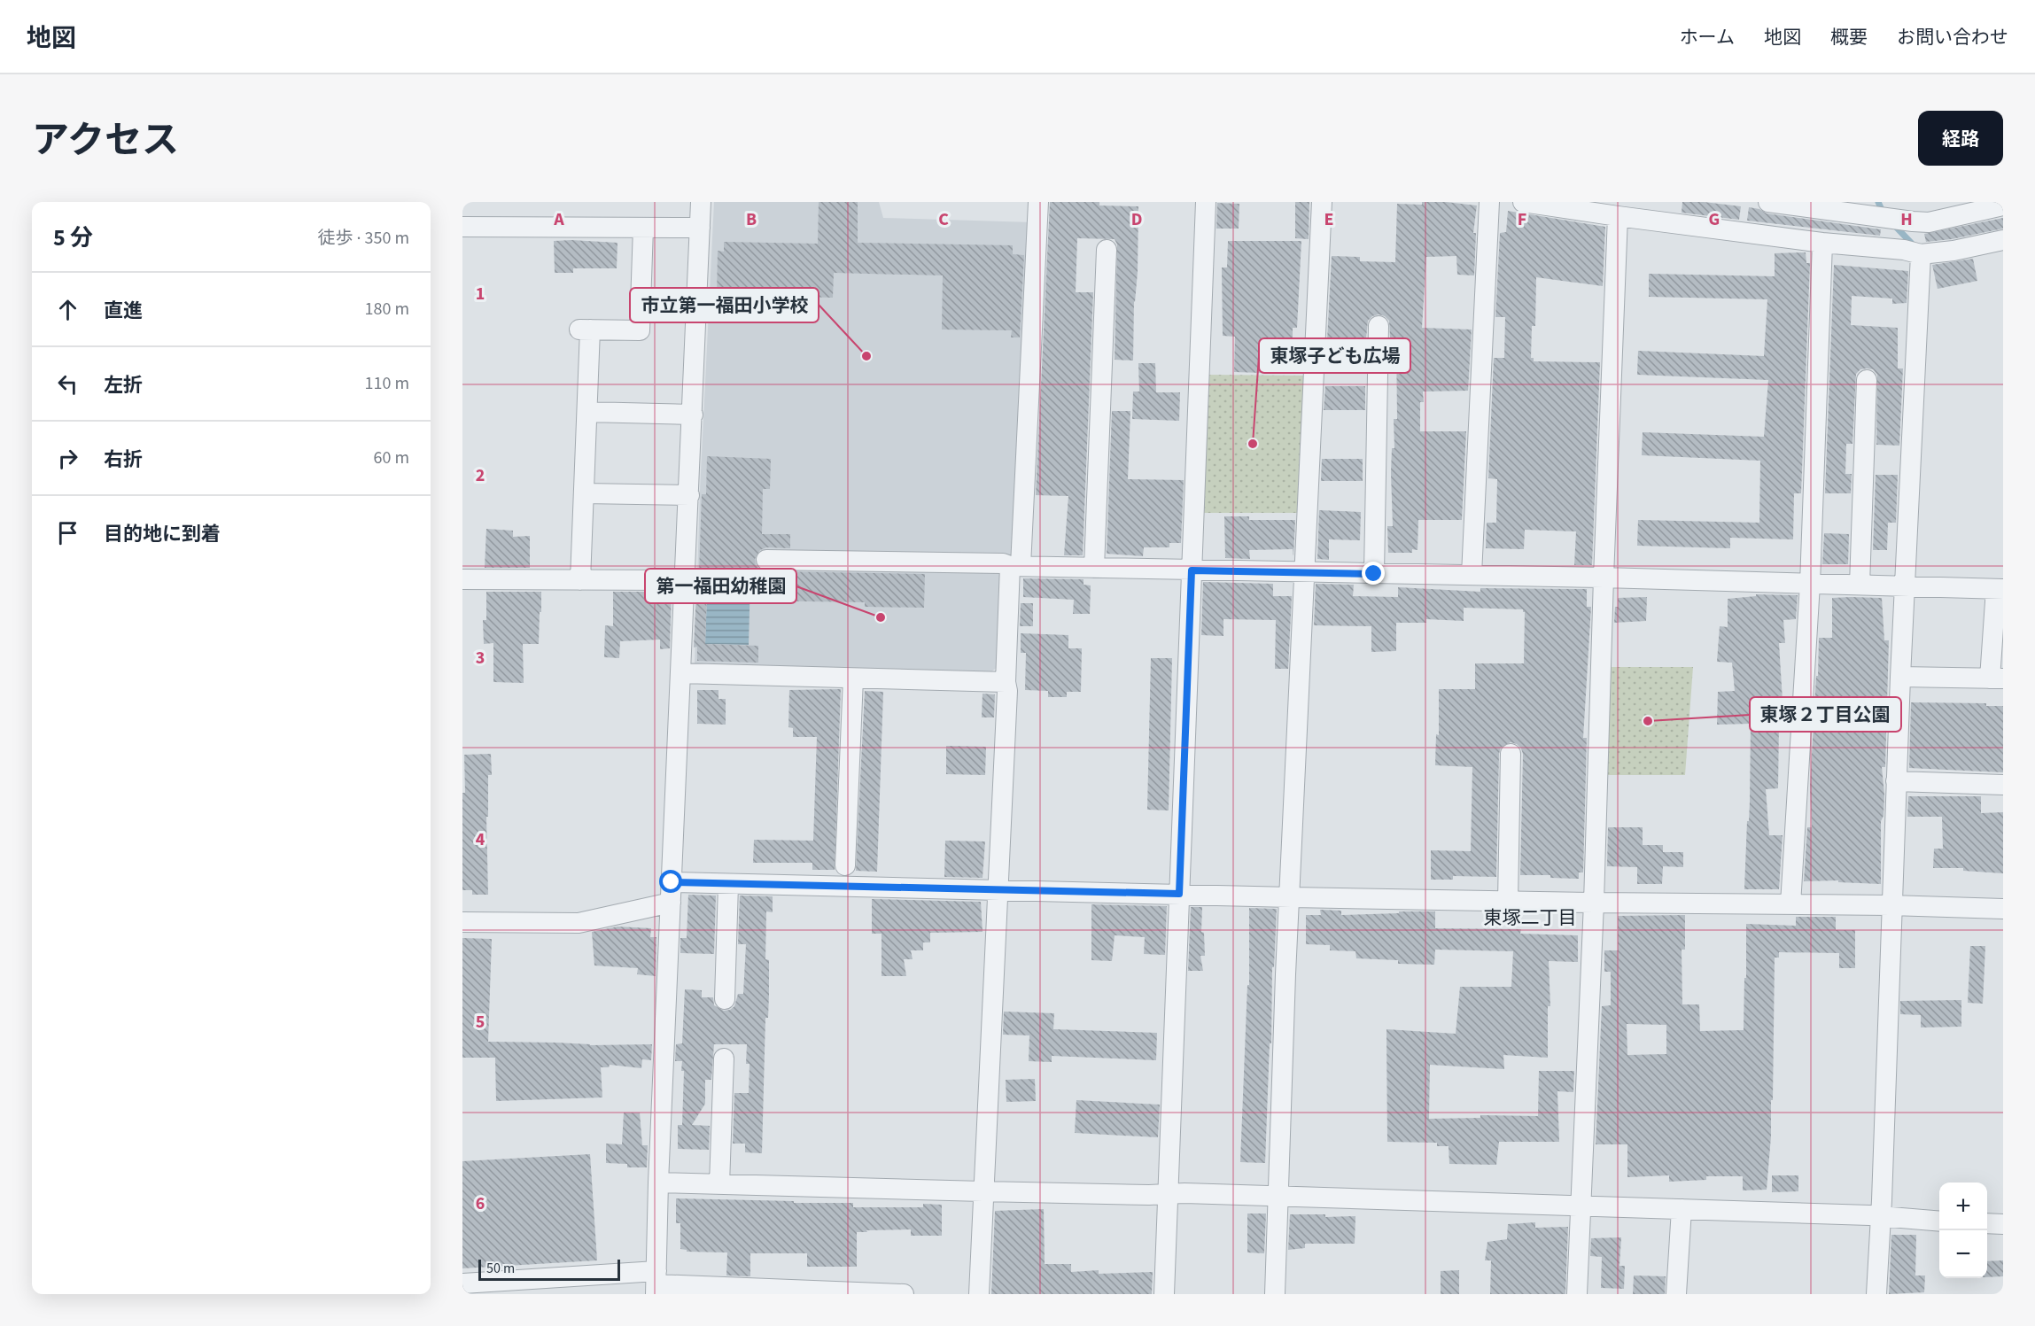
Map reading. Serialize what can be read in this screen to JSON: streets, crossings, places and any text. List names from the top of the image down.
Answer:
{
  "districts": ["東塚二丁目"],
  "places": [
    "市立第一福田小学校",
    "東塚子ども広場",
    "第一福田幼稚園",
    "東塚２丁目公園"
  ],
  "scale_bar": "50 m",
  "page": {
    "header": "地図",
    "nav": [
      "ホーム",
      "地図",
      "概要",
      "お問い合わせ"
    ],
    "title": "アクセス",
    "buttons": "経路",
    "heading": ["5 分", "徒歩 · 350 m"],
    "list": [
      ["直進", "180 m"],
      ["左折", "110 m"],
      ["右折", "60 m"],
      "目的地に到着"
    ],
    "map_buttons": ["+", "−"],
    "scale": "50 m"
  },
  "grid": {
    "columns": [
      "A",
      "B",
      "C",
      "D",
      "E",
      "F",
      "G",
      "H"
    ],
    "rows": [
      "1",
      "2",
      "3",
      "4",
      "5",
      "6"
    ]
  }
}
